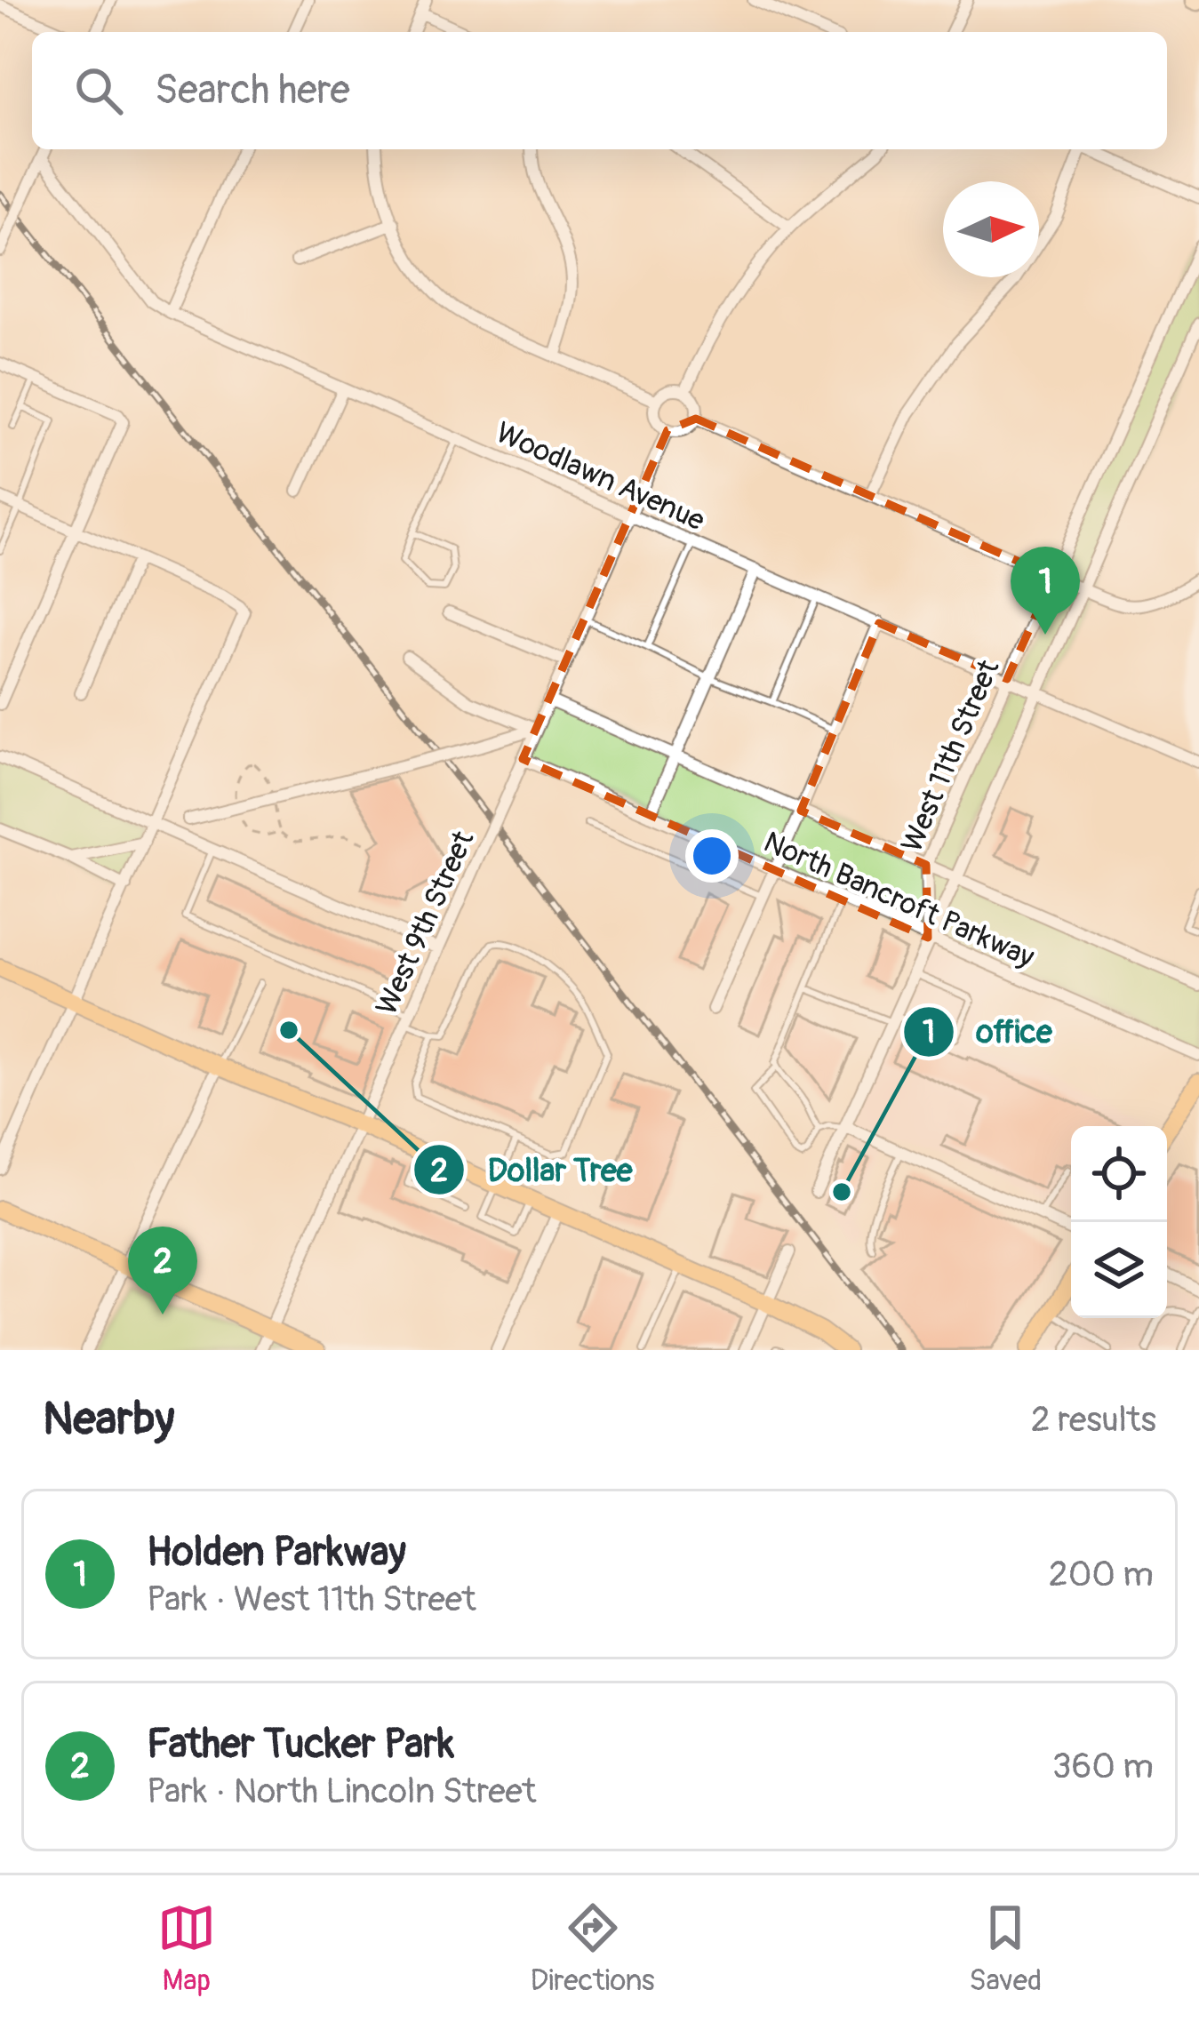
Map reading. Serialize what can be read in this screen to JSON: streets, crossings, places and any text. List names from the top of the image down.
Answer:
{
  "streets": {
    "street": [
      "Woodlawn Avenue",
      "West 11th Street",
      "North Bancroft Parkway",
      "West 9th Street"
    ]
  },
  "crossings": [
    ["Woodlawn Avenue", "West 11th Street"],
    ["Woodlawn Avenue", "West 9th Street"],
    ["West 11th Street", "North Bancroft Parkway"],
    ["North Bancroft Parkway", "West 9th Street"]
  ],
  "places": ["Dollar Tree", "office"],
  "north": "right",
  "page": {
    "search": "Search here",
    "pins": ["1", "2"],
    "heading": ["Nearby", "2 results"],
    "list": [
      {
        "mark": "1",
        "name": "Holden Parkway",
        "note": "Park · West 11th Street",
        "value": "200 m"
      },
      {
        "mark": "2",
        "name": "Father Tucker Park",
        "note": "Park · North Lincoln Street",
        "value": "360 m"
      }
    ],
    "nav": ["Map", "Directions", "Saved"]
  }
}
